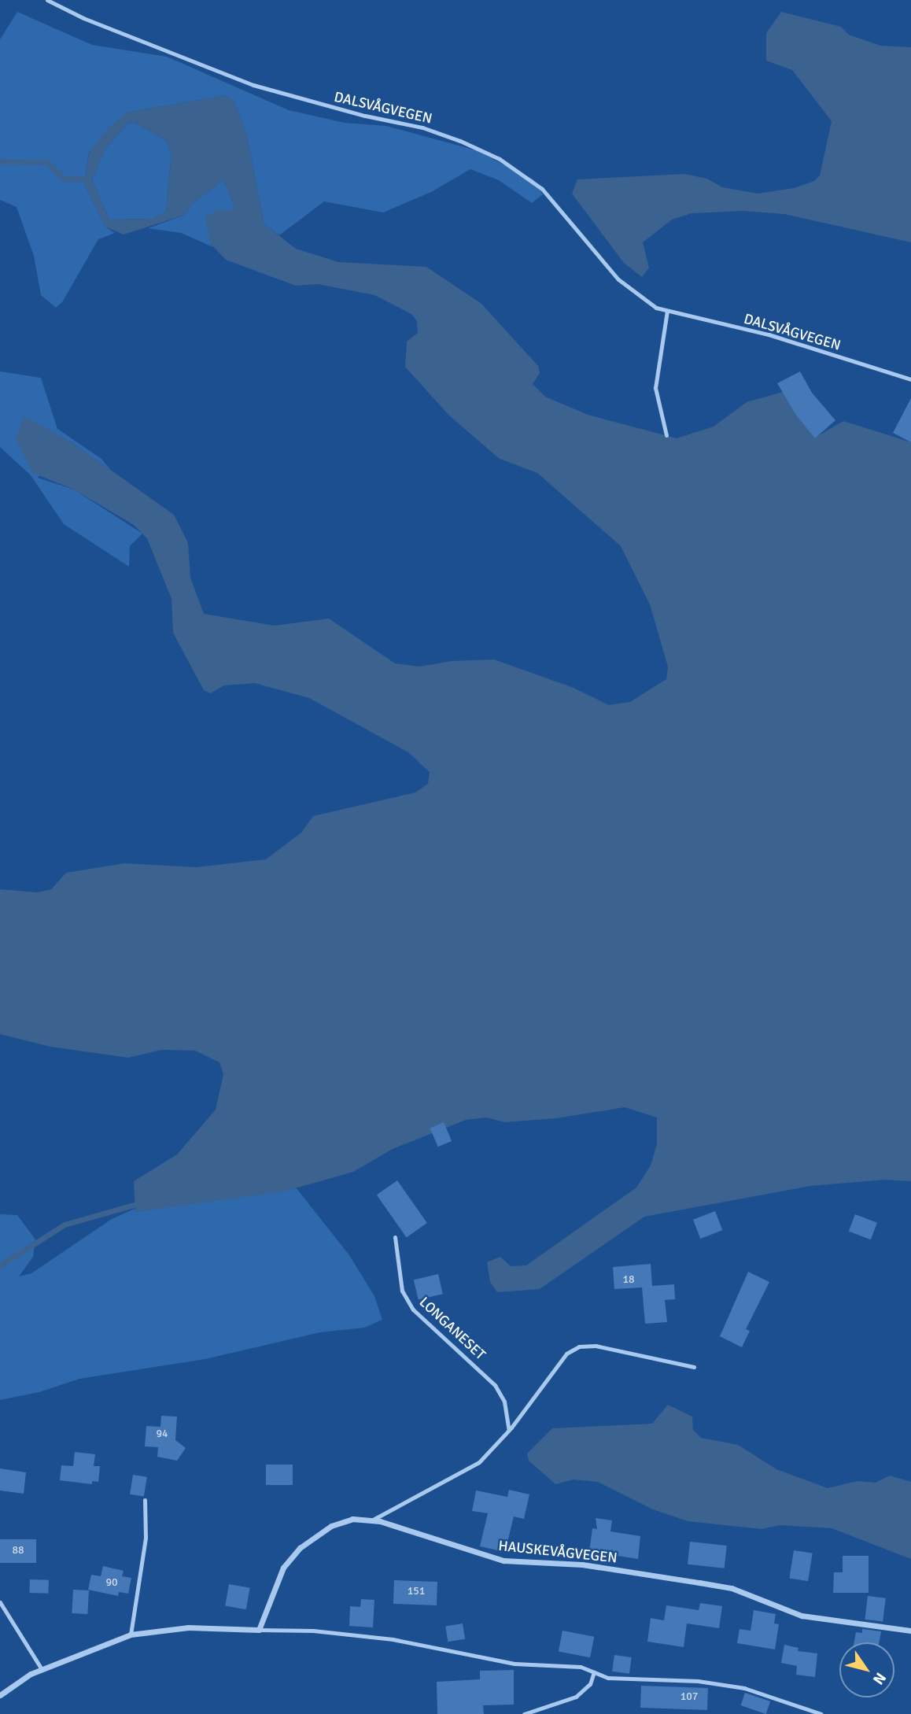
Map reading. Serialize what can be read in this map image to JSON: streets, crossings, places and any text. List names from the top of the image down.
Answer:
{
  "streets": {
    "street": ["HAUSKEVÅGVEGEN"],
    "lane": ["DALSVÅGVEGEN", "LONGANESET"]
  },
  "house_numbers": [
    "18",
    "94",
    "88",
    "90",
    "151",
    "107"
  ],
  "north": "bottom right"
}
